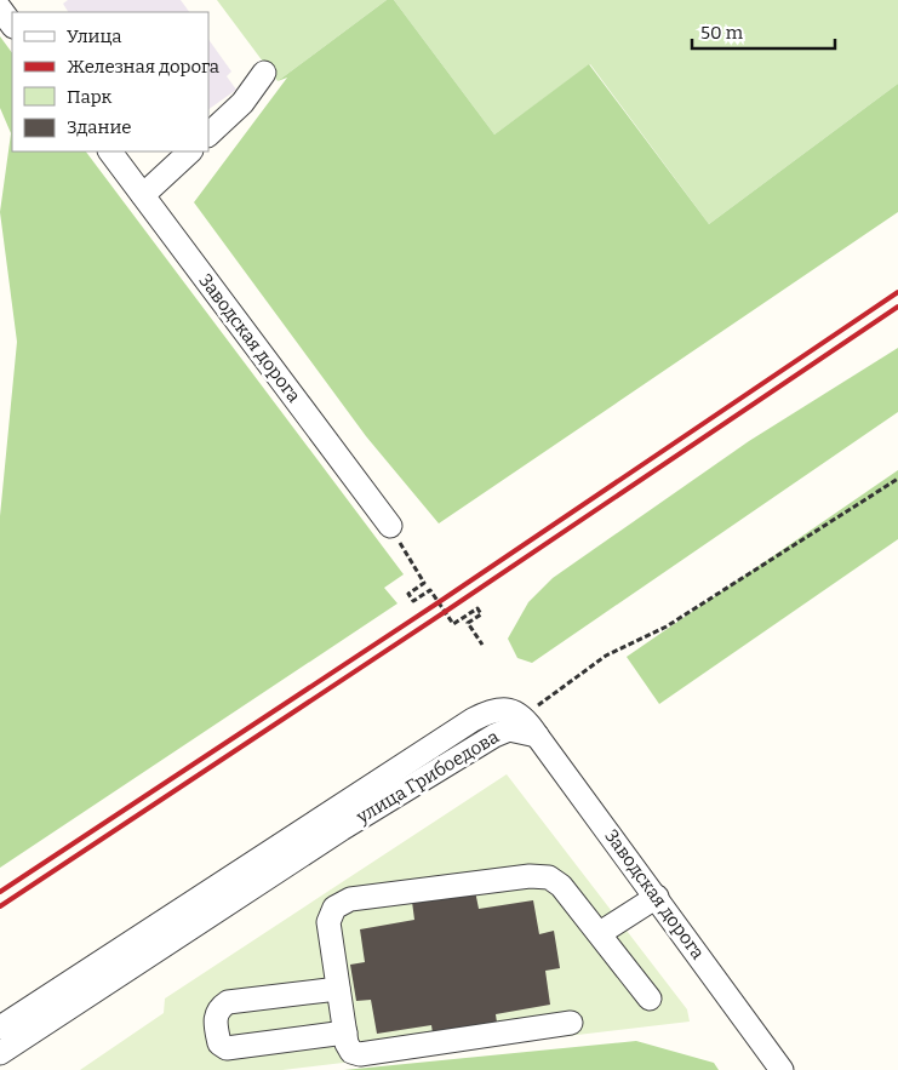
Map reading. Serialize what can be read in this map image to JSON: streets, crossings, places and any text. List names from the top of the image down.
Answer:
{
  "streets": {
    "street": ["Заводская дорога", "улица Грибоедова"]
  },
  "crossings": [
    ["Заводская дорога", "улица Грибоедова"]
  ],
  "legend": [
    "Улица",
    "Железная дорога",
    "Парк",
    "Здание"
  ],
  "scale_bar": "50 m"
}
